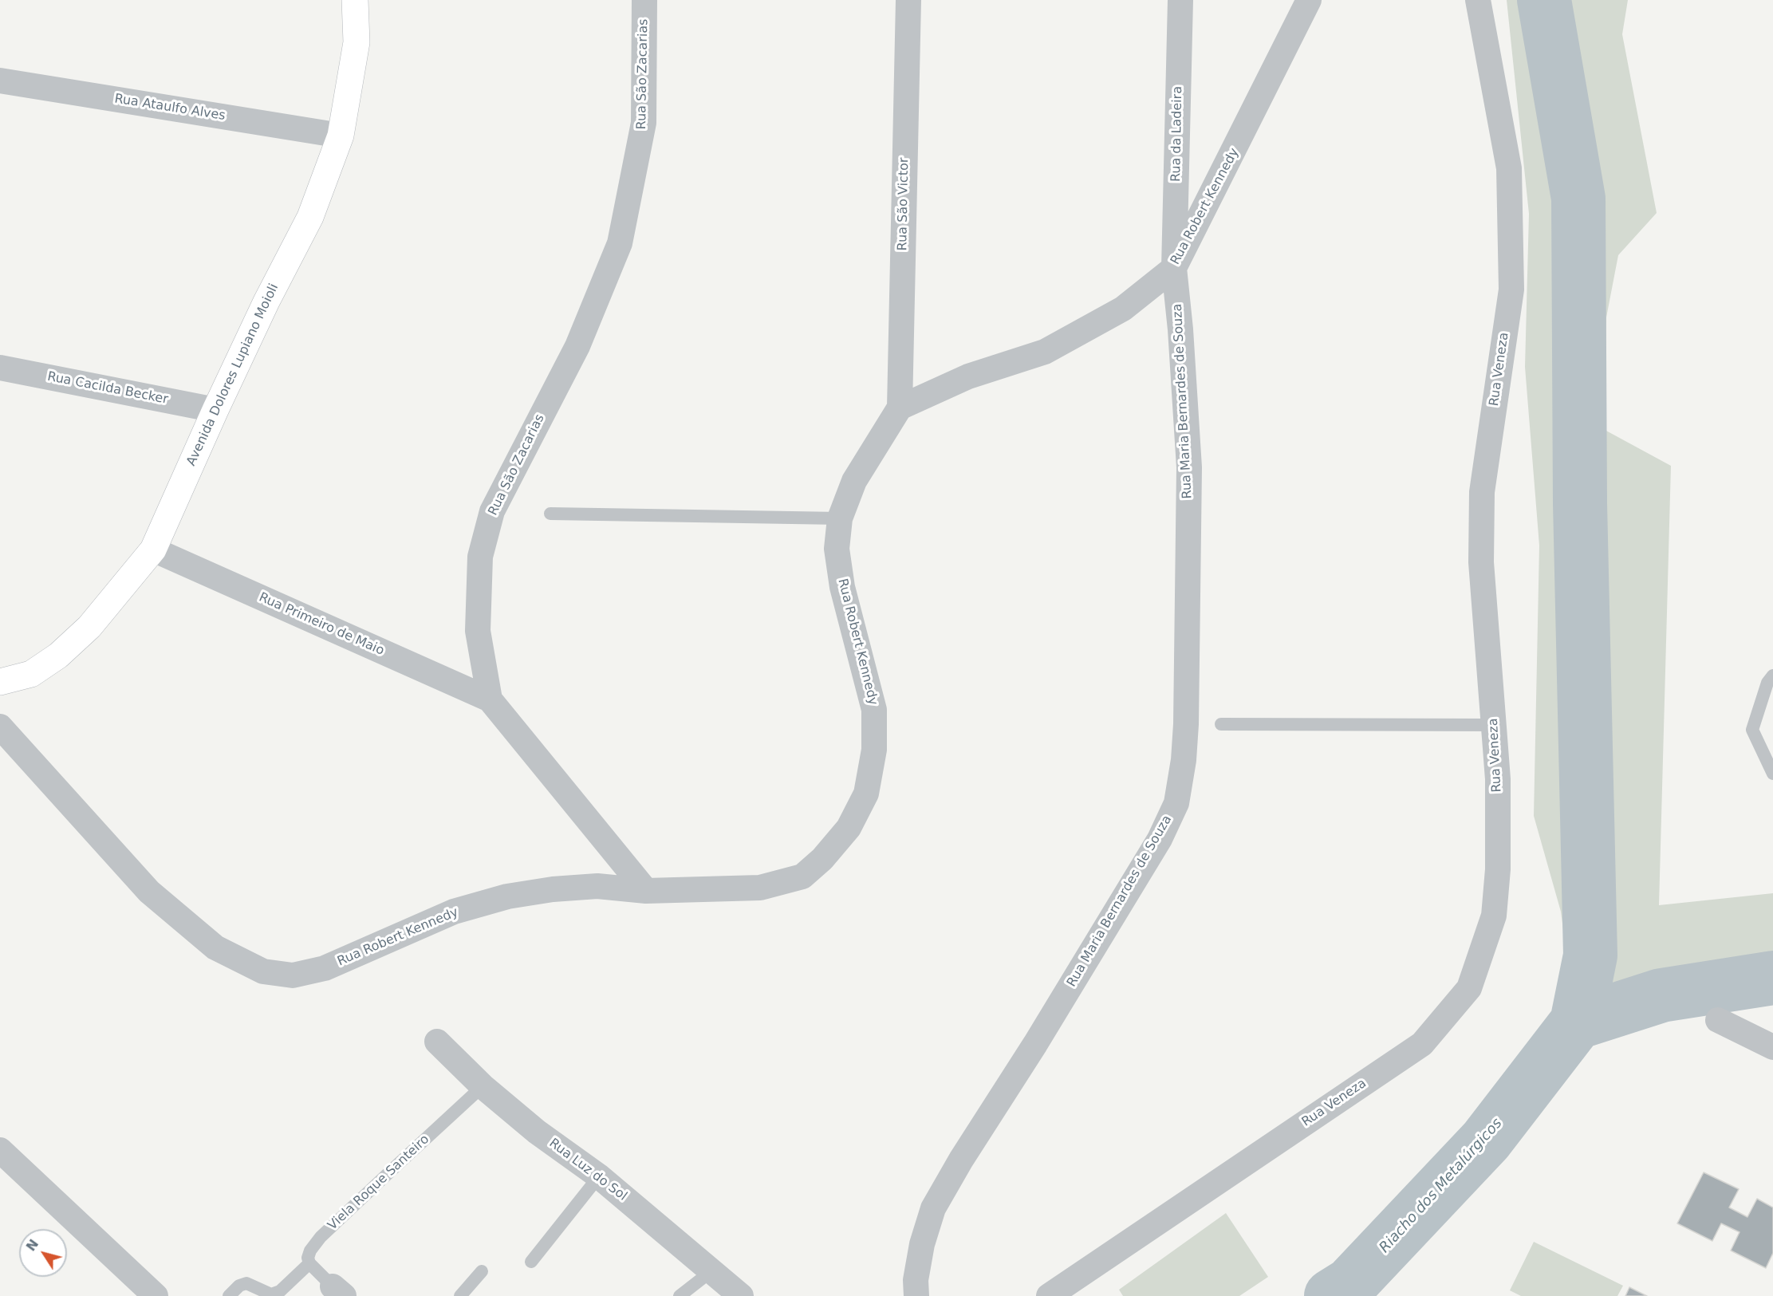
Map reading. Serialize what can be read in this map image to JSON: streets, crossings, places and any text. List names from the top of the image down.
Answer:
{
  "streets": {
    "main road": ["Avenida Dolores Lupiano Moioli"],
    "street": [
      "Rua São Zacarias",
      "Rua Ataulfo Alves",
      "Rua da Ladeira",
      "Rua São Victor",
      "Rua Robert Kennedy",
      "Rua Veneza",
      "Rua Cacilda Becker",
      "Rua Maria Bernardes de Souza",
      "Rua Primeiro de Maio",
      "Rua Luz do Sol"
    ],
    "lane": ["Viela Roque Santeiro"]
  },
  "crossings": [
    ["Rua São Zacarias", "Rua Robert Kennedy"],
    ["Rua São Zacarias", "Rua Primeiro de Maio"],
    ["Rua Ataulfo Alves", "Avenida Dolores Lupiano Moioli"],
    ["Rua da Ladeira", "Rua Robert Kennedy"],
    ["Rua da Ladeira", "Rua Maria Bernardes de Souza"],
    ["Rua São Victor", "Rua Robert Kennedy"],
    ["Rua Robert Kennedy", "Rua Maria Bernardes de Souza"],
    ["Avenida Dolores Lupiano Moioli", "Rua Cacilda Becker"],
    ["Avenida Dolores Lupiano Moioli", "Rua Primeiro de Maio"],
    ["Rua Luz do Sol", "Viela Roque Santeiro"]
  ],
  "water": ["Riacho dos Metalúrgicos"],
  "north": "top left"
}
